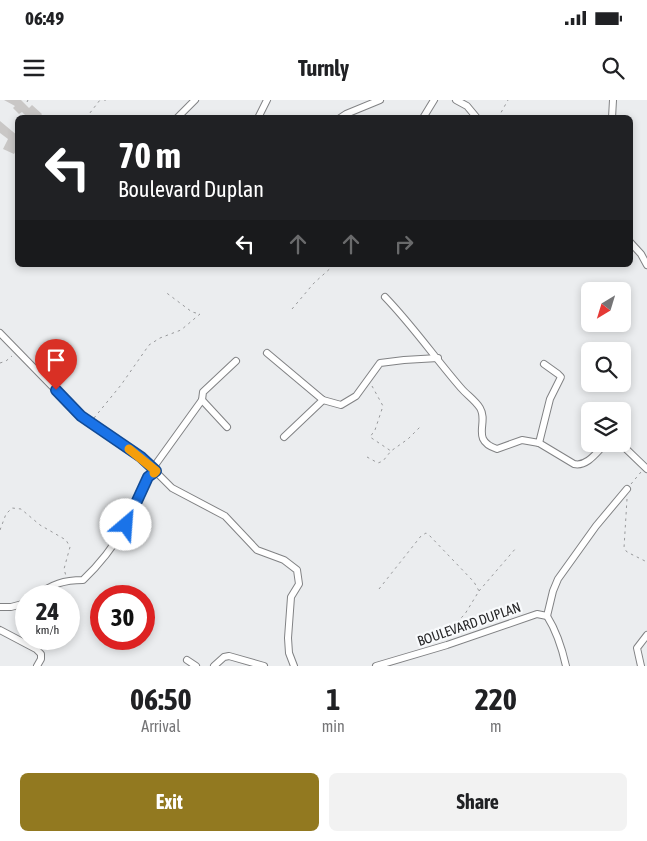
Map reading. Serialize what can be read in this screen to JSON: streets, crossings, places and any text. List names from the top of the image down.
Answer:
{
  "streets": {
    "street": ["BOULEVARD DUPLAN"]
  },
  "north": "bottom left",
  "page": {
    "status": "06:49",
    "header": "Turnly",
    "turn": ["70 m", "Boulevard Duplan"],
    "speed": "24 km/h",
    "limit": "30",
    "eta": [
      "06:50",
      "Arrival",
      "1",
      "min",
      "220",
      "m"
    ],
    "buttons": ["Exit", "Share"]
  }
}
